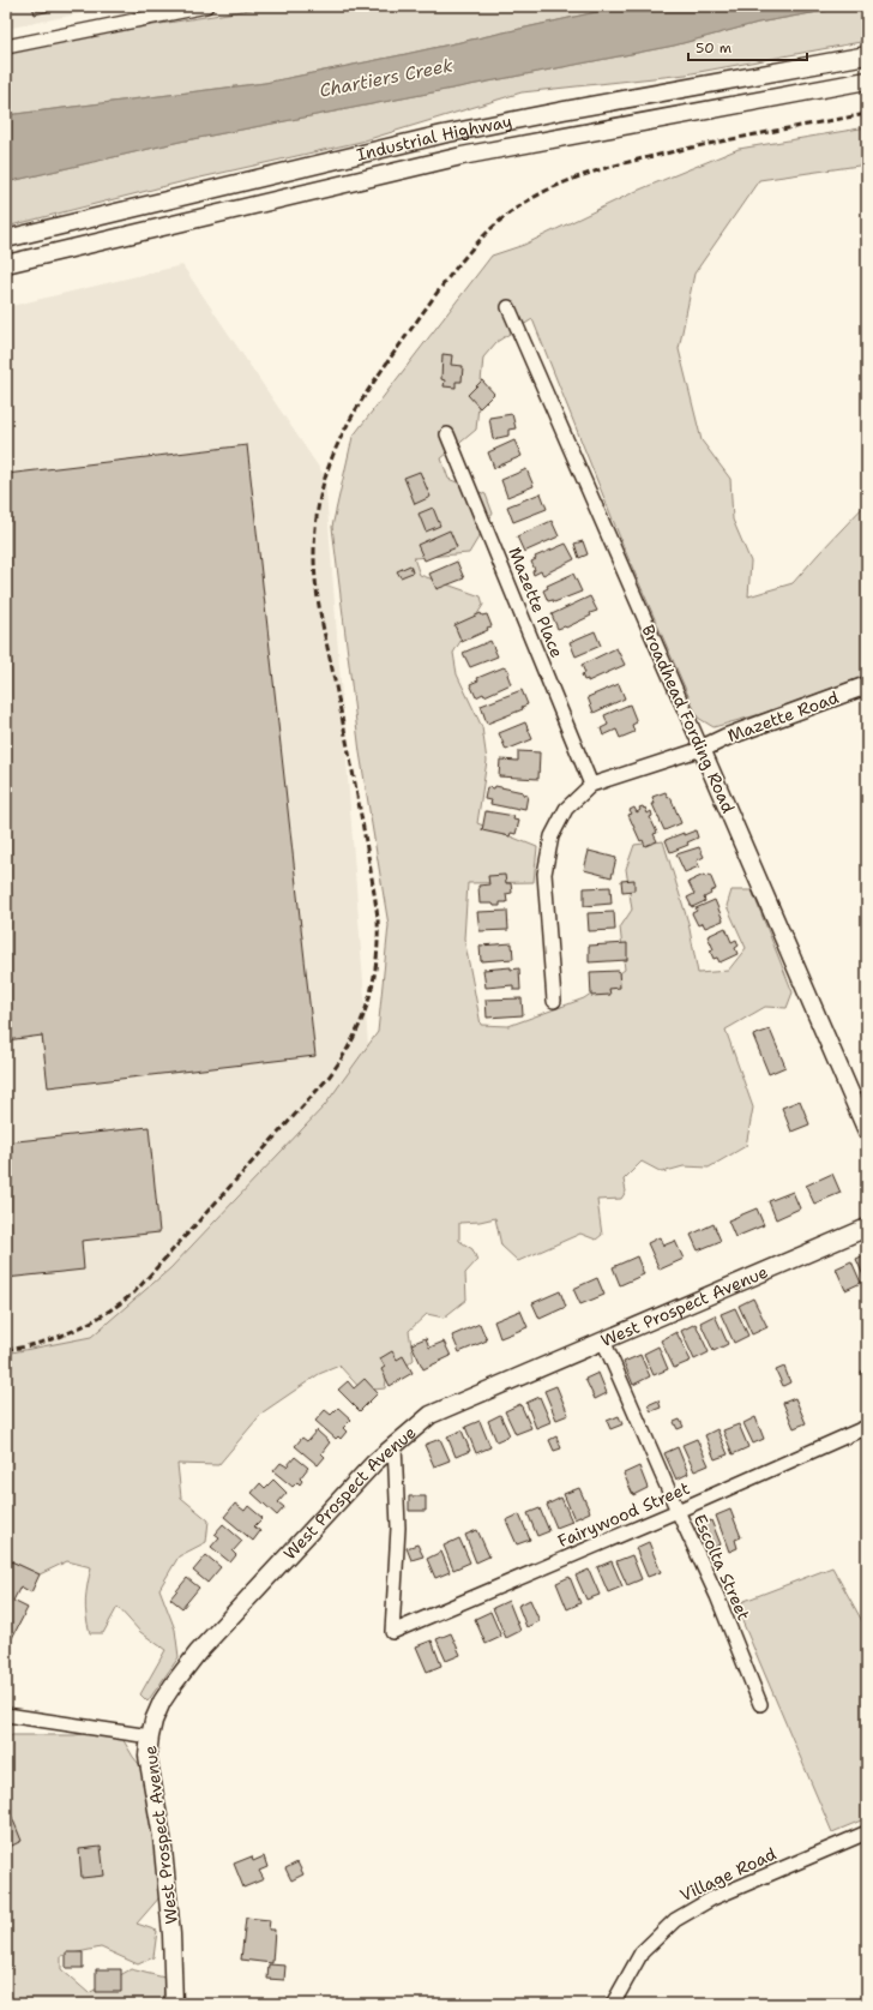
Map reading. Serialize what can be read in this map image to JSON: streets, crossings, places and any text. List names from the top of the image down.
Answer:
{
  "streets": {
    "street": [
      "Industrial Highway",
      "Mazette Place",
      "Mazette Road",
      "Broadhead Fording Road",
      "West Prospect Avenue",
      "Fairywood Street",
      "Escolta Street",
      "Village Road"
    ]
  },
  "crossings": [
    ["Mazette Place", "Mazette Road"],
    ["Mazette Road", "Broadhead Fording Road"],
    ["West Prospect Avenue", "Fairywood Street"],
    ["West Prospect Avenue", "Escolta Street"],
    ["Fairywood Street", "Escolta Street"]
  ],
  "water": ["Chartiers Creek"],
  "scale_bar": "50 m"
}
